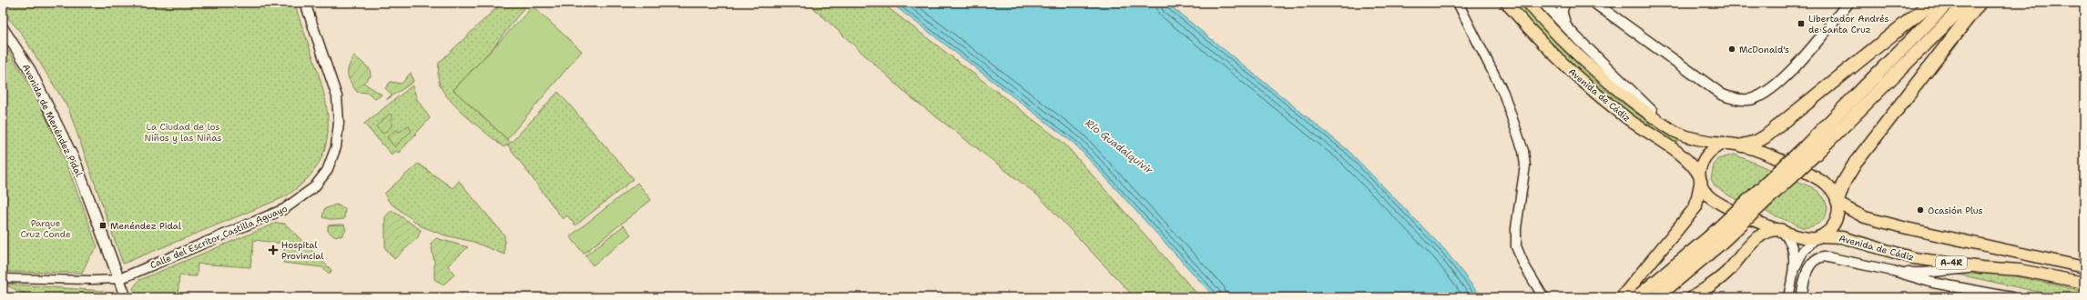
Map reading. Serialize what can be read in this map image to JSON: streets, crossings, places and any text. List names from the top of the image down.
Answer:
{
  "streets": {
    "main road": ["Avenida de Cádiz", "Avenida de Menéndez Pidal", "A-4R"],
    "street": ["Calle del Escritor Castilla Aguayo"]
  },
  "crossings": [
    ["Avenida de Cádiz", "A-4R"],
    ["Avenida de Menéndez Pidal", "Calle del Escritor Castilla Aguayo"]
  ],
  "water": ["Río Guadalquivir"],
  "parks": ["La Ciudad de los Niños y las Niñas", "Parque Cruz Conde"],
  "places": {
    "transit": ["Libertador Andrés de Santa Cruz", "Menéndez Pidal"],
    "other": ["McDonald's", "Ocasión Plus"],
    "health": ["Hospital Provincial"]
  }
}
